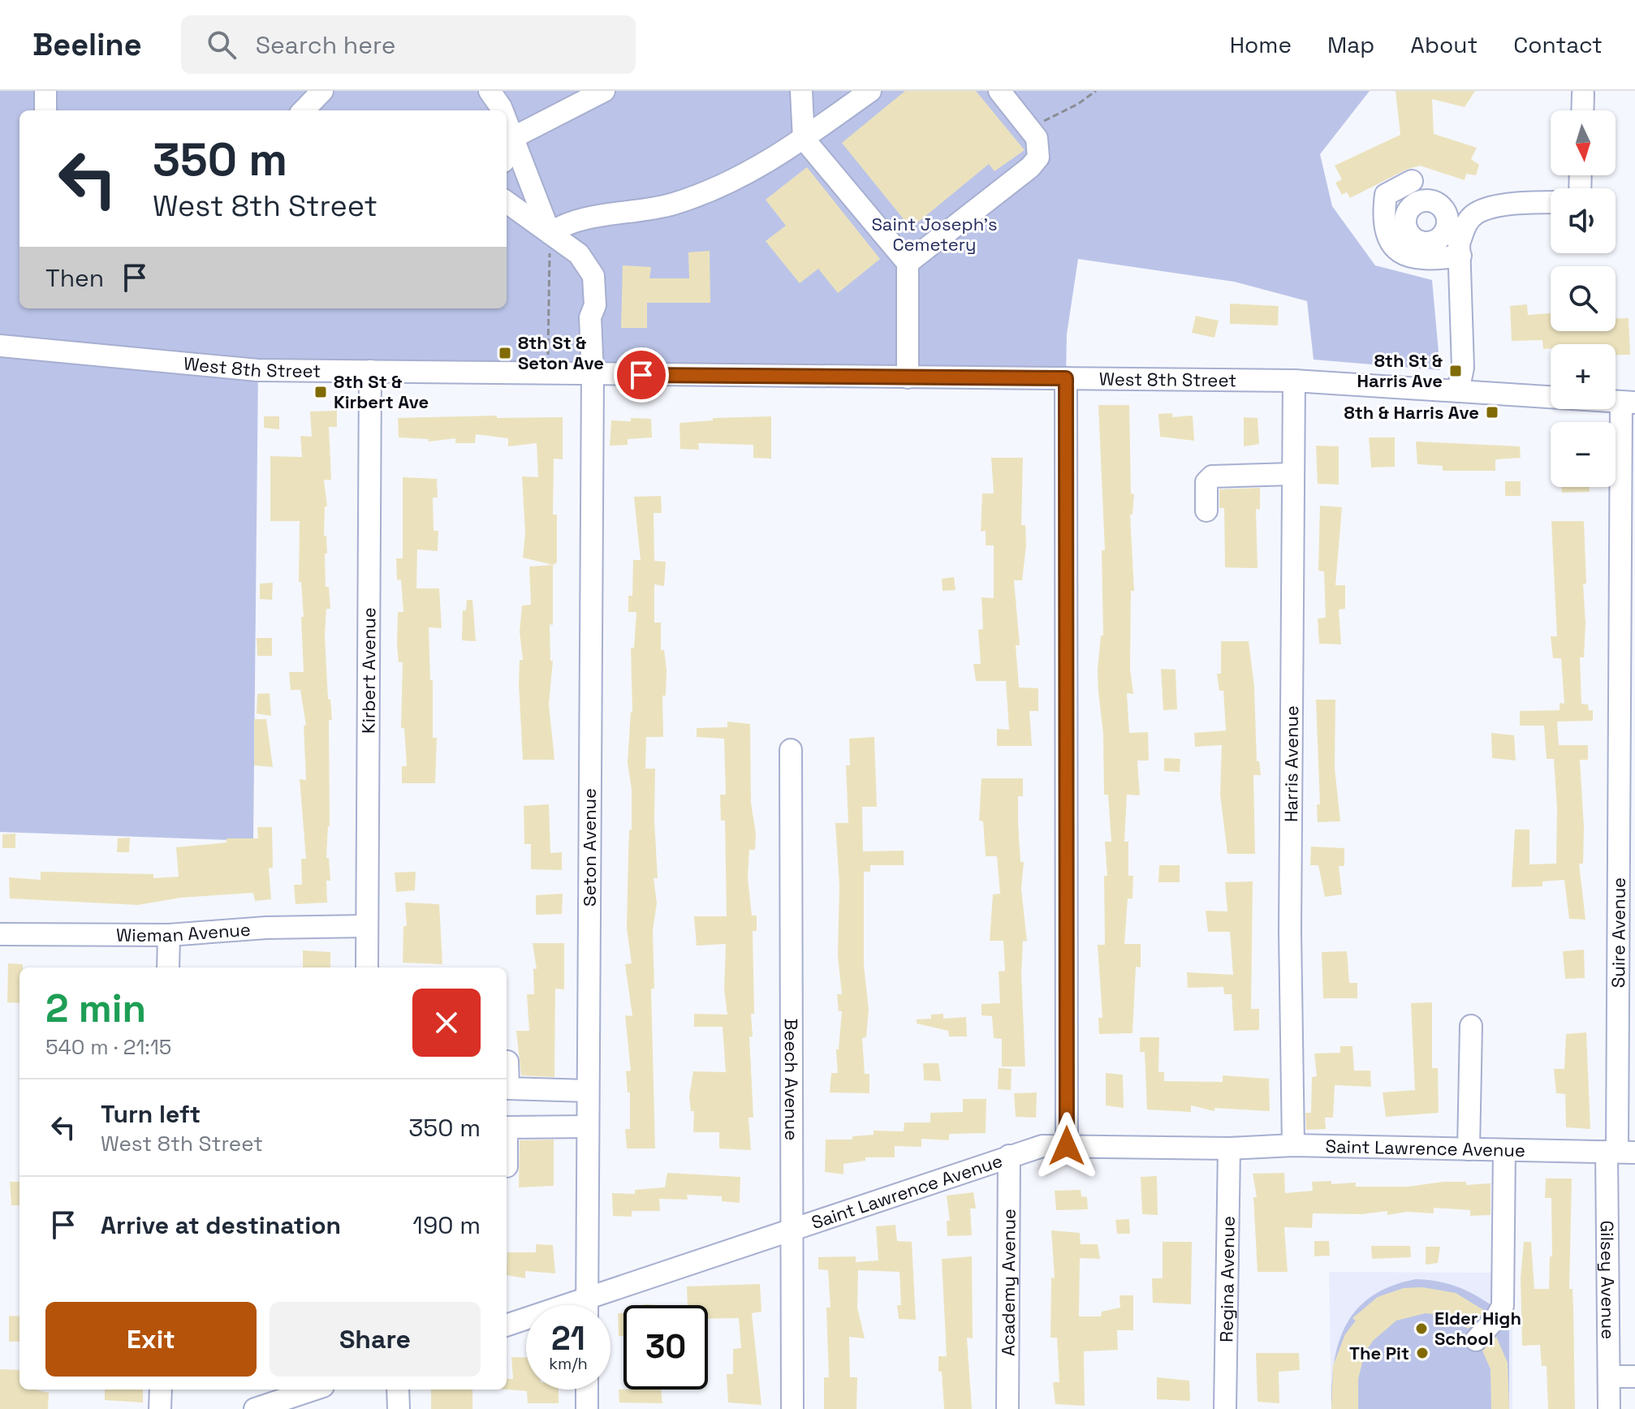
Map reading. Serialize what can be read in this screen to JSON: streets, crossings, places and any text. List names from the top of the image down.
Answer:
{
  "streets": {
    "street": [
      "West 8th Street",
      "Kirbert Avenue",
      "Harris Avenue",
      "Seton Avenue",
      "Wieman Avenue",
      "Suire Avenue",
      "Beech Avenue",
      "Saint Lawrence Avenue",
      "Regina Avenue",
      "Gilsey Avenue",
      "Academy Avenue"
    ]
  },
  "crossings": [
    ["West 8th Street", "Kirbert Avenue"],
    ["West 8th Street", "Harris Avenue"],
    ["West 8th Street", "Seton Avenue"],
    ["West 8th Street", "Suire Avenue"],
    ["Kirbert Avenue", "Wieman Avenue"],
    ["Harris Avenue", "Saint Lawrence Avenue"],
    ["Seton Avenue", "Saint Lawrence Avenue"],
    ["Suire Avenue", "Saint Lawrence Avenue"],
    ["Suire Avenue", "Gilsey Avenue"],
    ["Beech Avenue", "Saint Lawrence Avenue"],
    ["Saint Lawrence Avenue", "Regina Avenue"],
    ["Saint Lawrence Avenue", "Gilsey Avenue"],
    ["Saint Lawrence Avenue", "Academy Avenue"]
  ],
  "parks": ["Saint Joseph’s Cemetery"],
  "places": {
    "transit": [
      "8th St & Seton Ave",
      "8th St & Harris Ave",
      "8th St & Kirbert Ave",
      "8th & Harris Ave"
    ],
    "other": ["Elder High School", "The Pit"]
  },
  "north": "bottom",
  "page": {
    "header": "Beeline",
    "search": "Search here",
    "nav": [
      "Home",
      "Map",
      "About",
      "Contact"
    ],
    "map_buttons": ["+", "−"],
    "turn": ["350 m", "West 8th Street"],
    "then": "Then",
    "heading": ["2 min", "540 m · 21:15"],
    "list": [
      {
        "name": "Turn left",
        "note": "West 8th Street",
        "value": "350 m"
      },
      {
        "name": "Arrive at destination",
        "value": "190 m"
      }
    ],
    "buttons": ["Exit", "Share"],
    "speed": "21 km/h",
    "limit": "30"
  }
}
